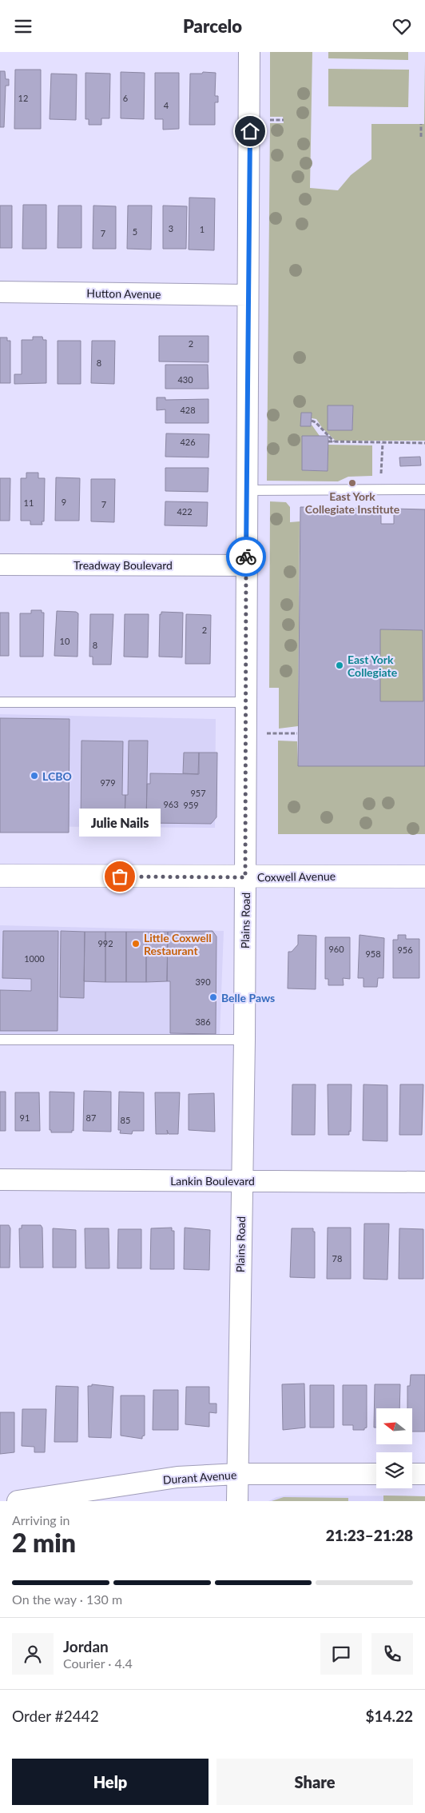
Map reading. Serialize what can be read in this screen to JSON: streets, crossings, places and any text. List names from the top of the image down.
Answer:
{
  "streets": {
    "main road": ["Coxwell Avenue"],
    "street": [
      "Hutton Avenue",
      "Treadway Boulevard",
      "Plains Road",
      "Lankin Boulevard",
      "Durant Avenue"
    ]
  },
  "crossings": [
    ["Hutton Avenue", "Plains Road"],
    ["Treadway Boulevard", "Plains Road"],
    ["Coxwell Avenue", "Plains Road"],
    ["Plains Road", "Lankin Boulevard"],
    ["Plains Road", "Durant Avenue"]
  ],
  "places": [
    "East York Collegiate Institute",
    "East York Collegiate",
    "LCBO",
    "Julie Nails",
    "Little Coxwell Restaurant",
    "Belle Paws"
  ],
  "house_numbers": [
    "12",
    "6",
    "4",
    "3",
    "1",
    "5",
    "7",
    "2",
    "8",
    "430",
    "428",
    "426",
    "9",
    "11",
    "7",
    "422",
    "2",
    "10",
    "8",
    "979",
    "957",
    "963",
    "959",
    "992",
    "960",
    "956",
    "958",
    "1000",
    "390",
    "386",
    "91",
    "87",
    "85",
    "78"
  ],
  "north": "left",
  "page": {
    "header": "Parcelo",
    "bubble": "Julie Nails",
    "heading": ["2 min", "Arriving in", "21:23–21:28"],
    "panel": [
      "Jordan",
      "Courier · 4.4",
      "Order #2442",
      "$14.22"
    ],
    "bar": "On the way · 130 m",
    "buttons": ["Help", "Share"]
  }
}
